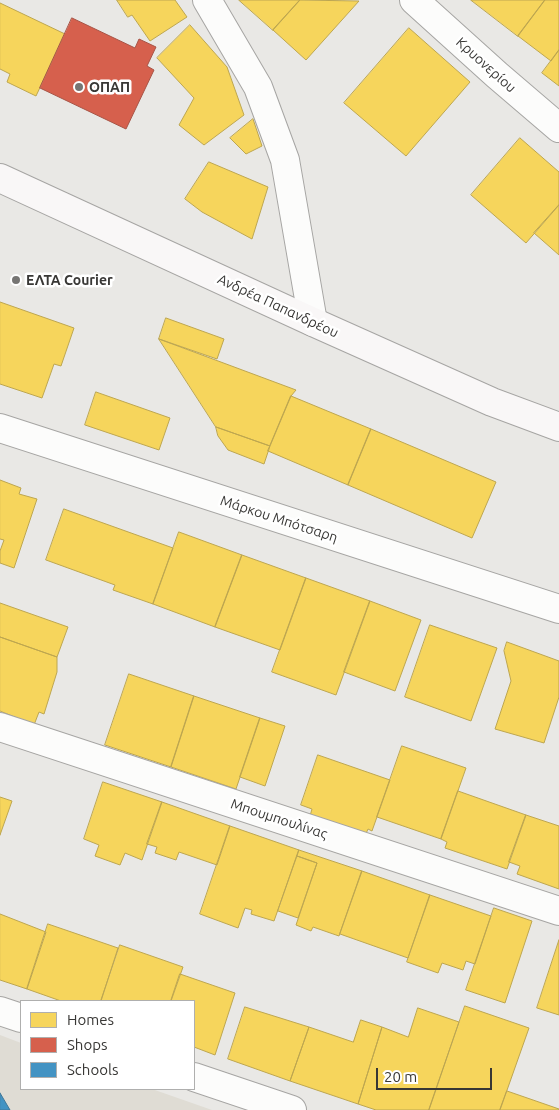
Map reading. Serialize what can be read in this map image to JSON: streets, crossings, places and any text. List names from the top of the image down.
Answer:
{
  "streets": {
    "main road": ["Ανδρέα Παπανδρέου"],
    "street": ["Κρυονερίου", "Μάρκου Μπότσαρη", "Μπουμπουλίνας"]
  },
  "places": ["ΟΠΑΠ", "ΕΛΤΑ Courier"],
  "legend": ["Homes", "Shops", "Schools"],
  "scale_bar": "20 m"
}
